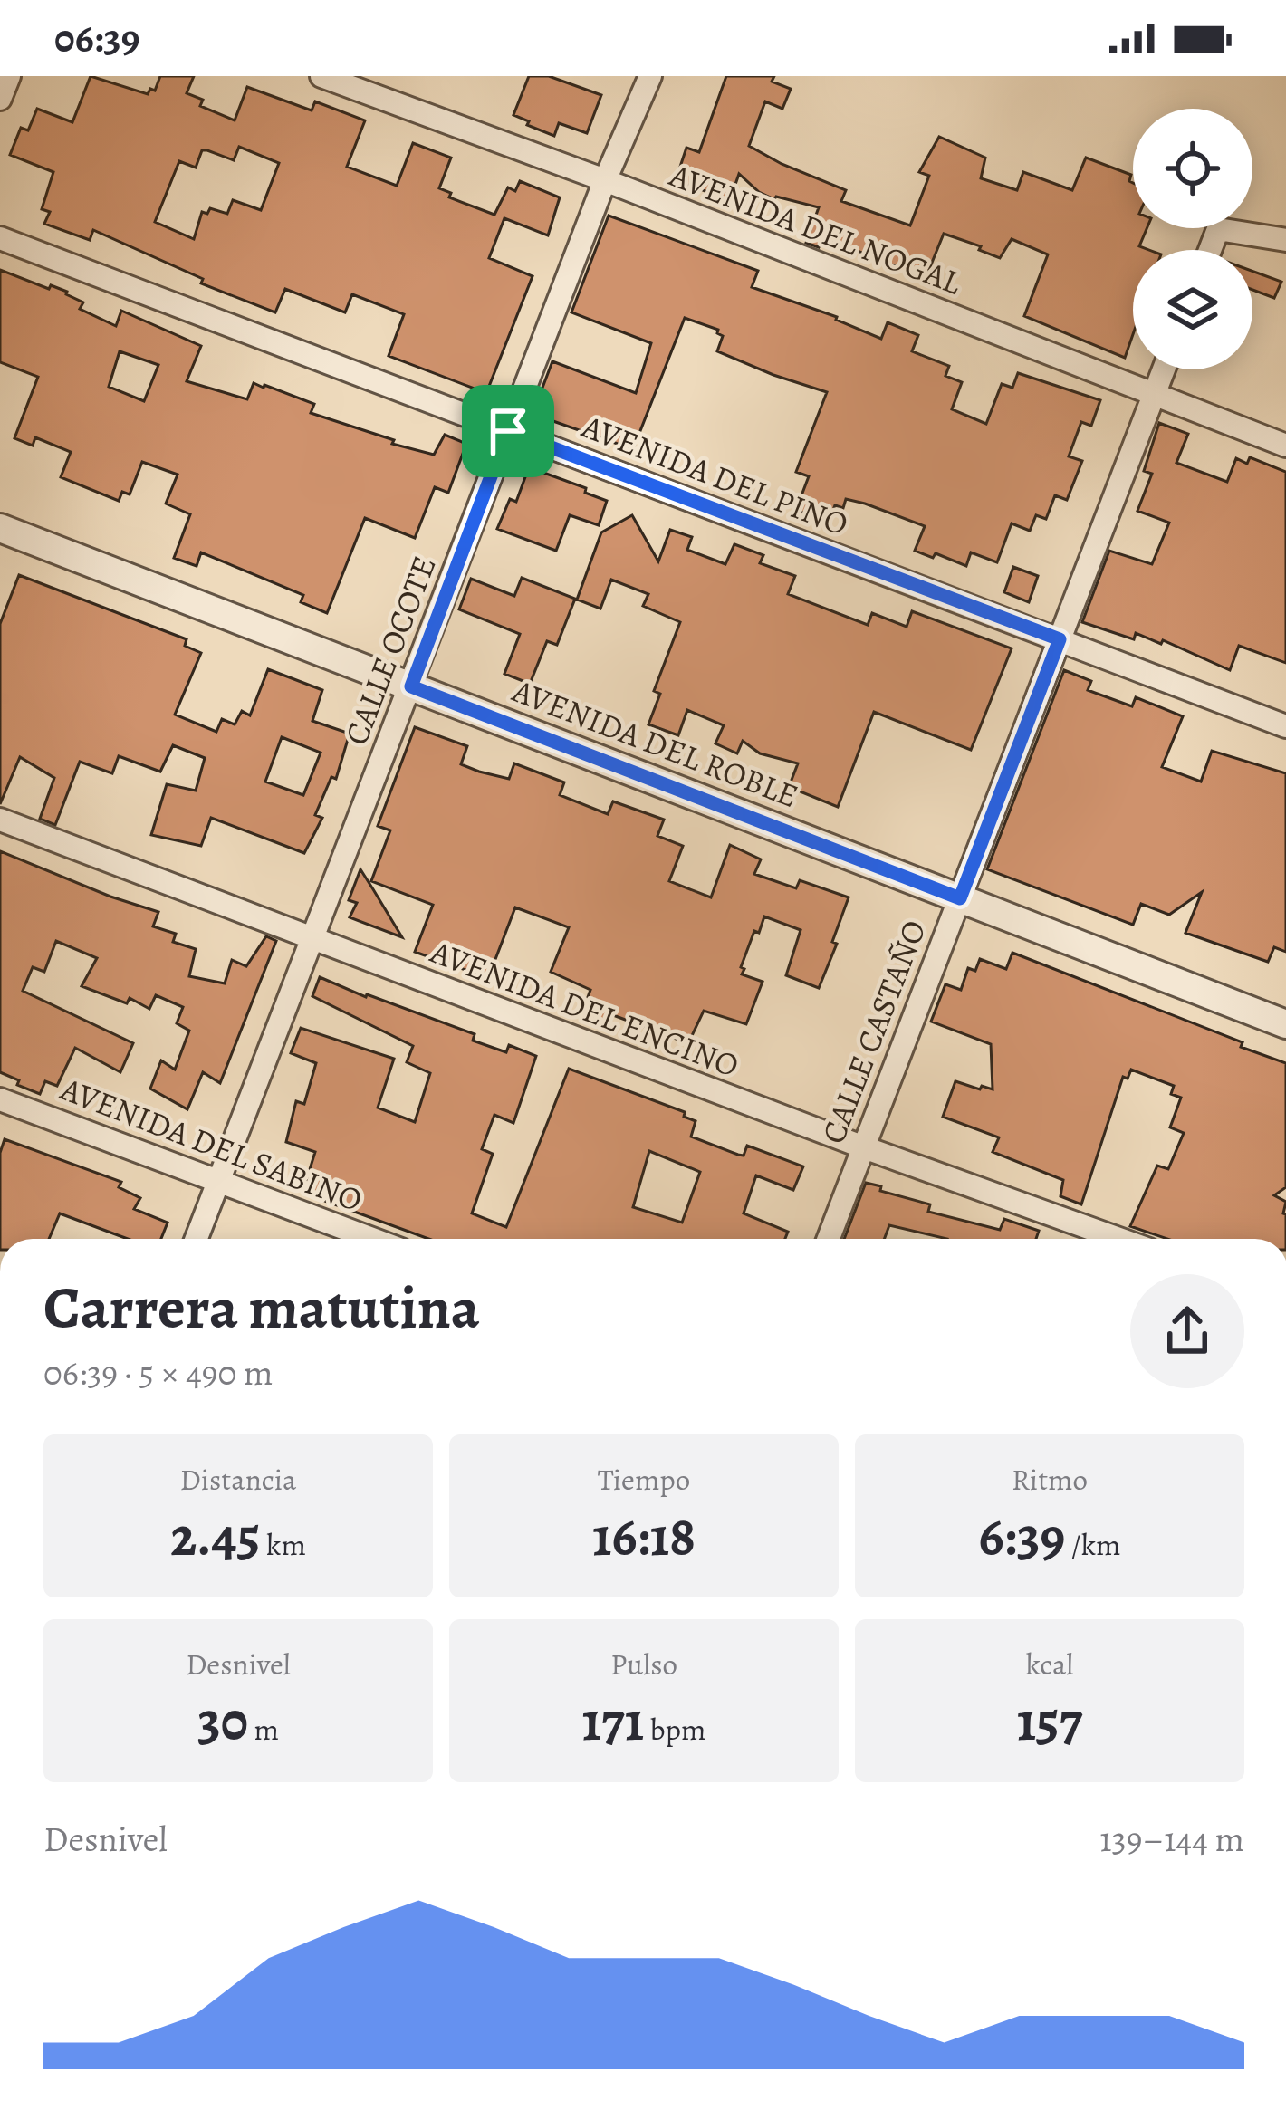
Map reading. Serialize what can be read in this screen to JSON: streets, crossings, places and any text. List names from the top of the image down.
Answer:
{
  "streets": {
    "street": [
      "AVENIDA DEL NOGAL",
      "AVENIDA DEL PINO",
      "CALLE OCOTE",
      "AVENIDA DEL ROBLE",
      "AVENIDA DEL ENCINO",
      "CALLE CASTAÑO",
      "AVENIDA DEL SABINO"
    ]
  },
  "crossings": [
    ["AVENIDA DEL NOGAL", "CALLE OCOTE"],
    ["AVENIDA DEL NOGAL", "CALLE CASTAÑO"],
    ["AVENIDA DEL PINO", "CALLE OCOTE"],
    ["AVENIDA DEL PINO", "CALLE CASTAÑO"],
    ["CALLE OCOTE", "AVENIDA DEL ROBLE"],
    ["CALLE OCOTE", "AVENIDA DEL ENCINO"],
    ["CALLE OCOTE", "AVENIDA DEL SABINO"],
    ["AVENIDA DEL ROBLE", "CALLE CASTAÑO"],
    ["AVENIDA DEL ENCINO", "CALLE CASTAÑO"]
  ],
  "page": {
    "status": "06:39",
    "heading": ["Carrera matutina", "06:39 · 5 × 490 m"],
    "stats": [
      ["Distancia", "2.45 km"],
      ["Tiempo", "16:18"],
      ["Ritmo", "6:39 /km"],
      ["Desnivel", "30 m"],
      ["Pulso", "171 bpm"],
      ["kcal", "157"]
    ],
    "chart": ["Desnivel", "139–144 m"]
  }
}
